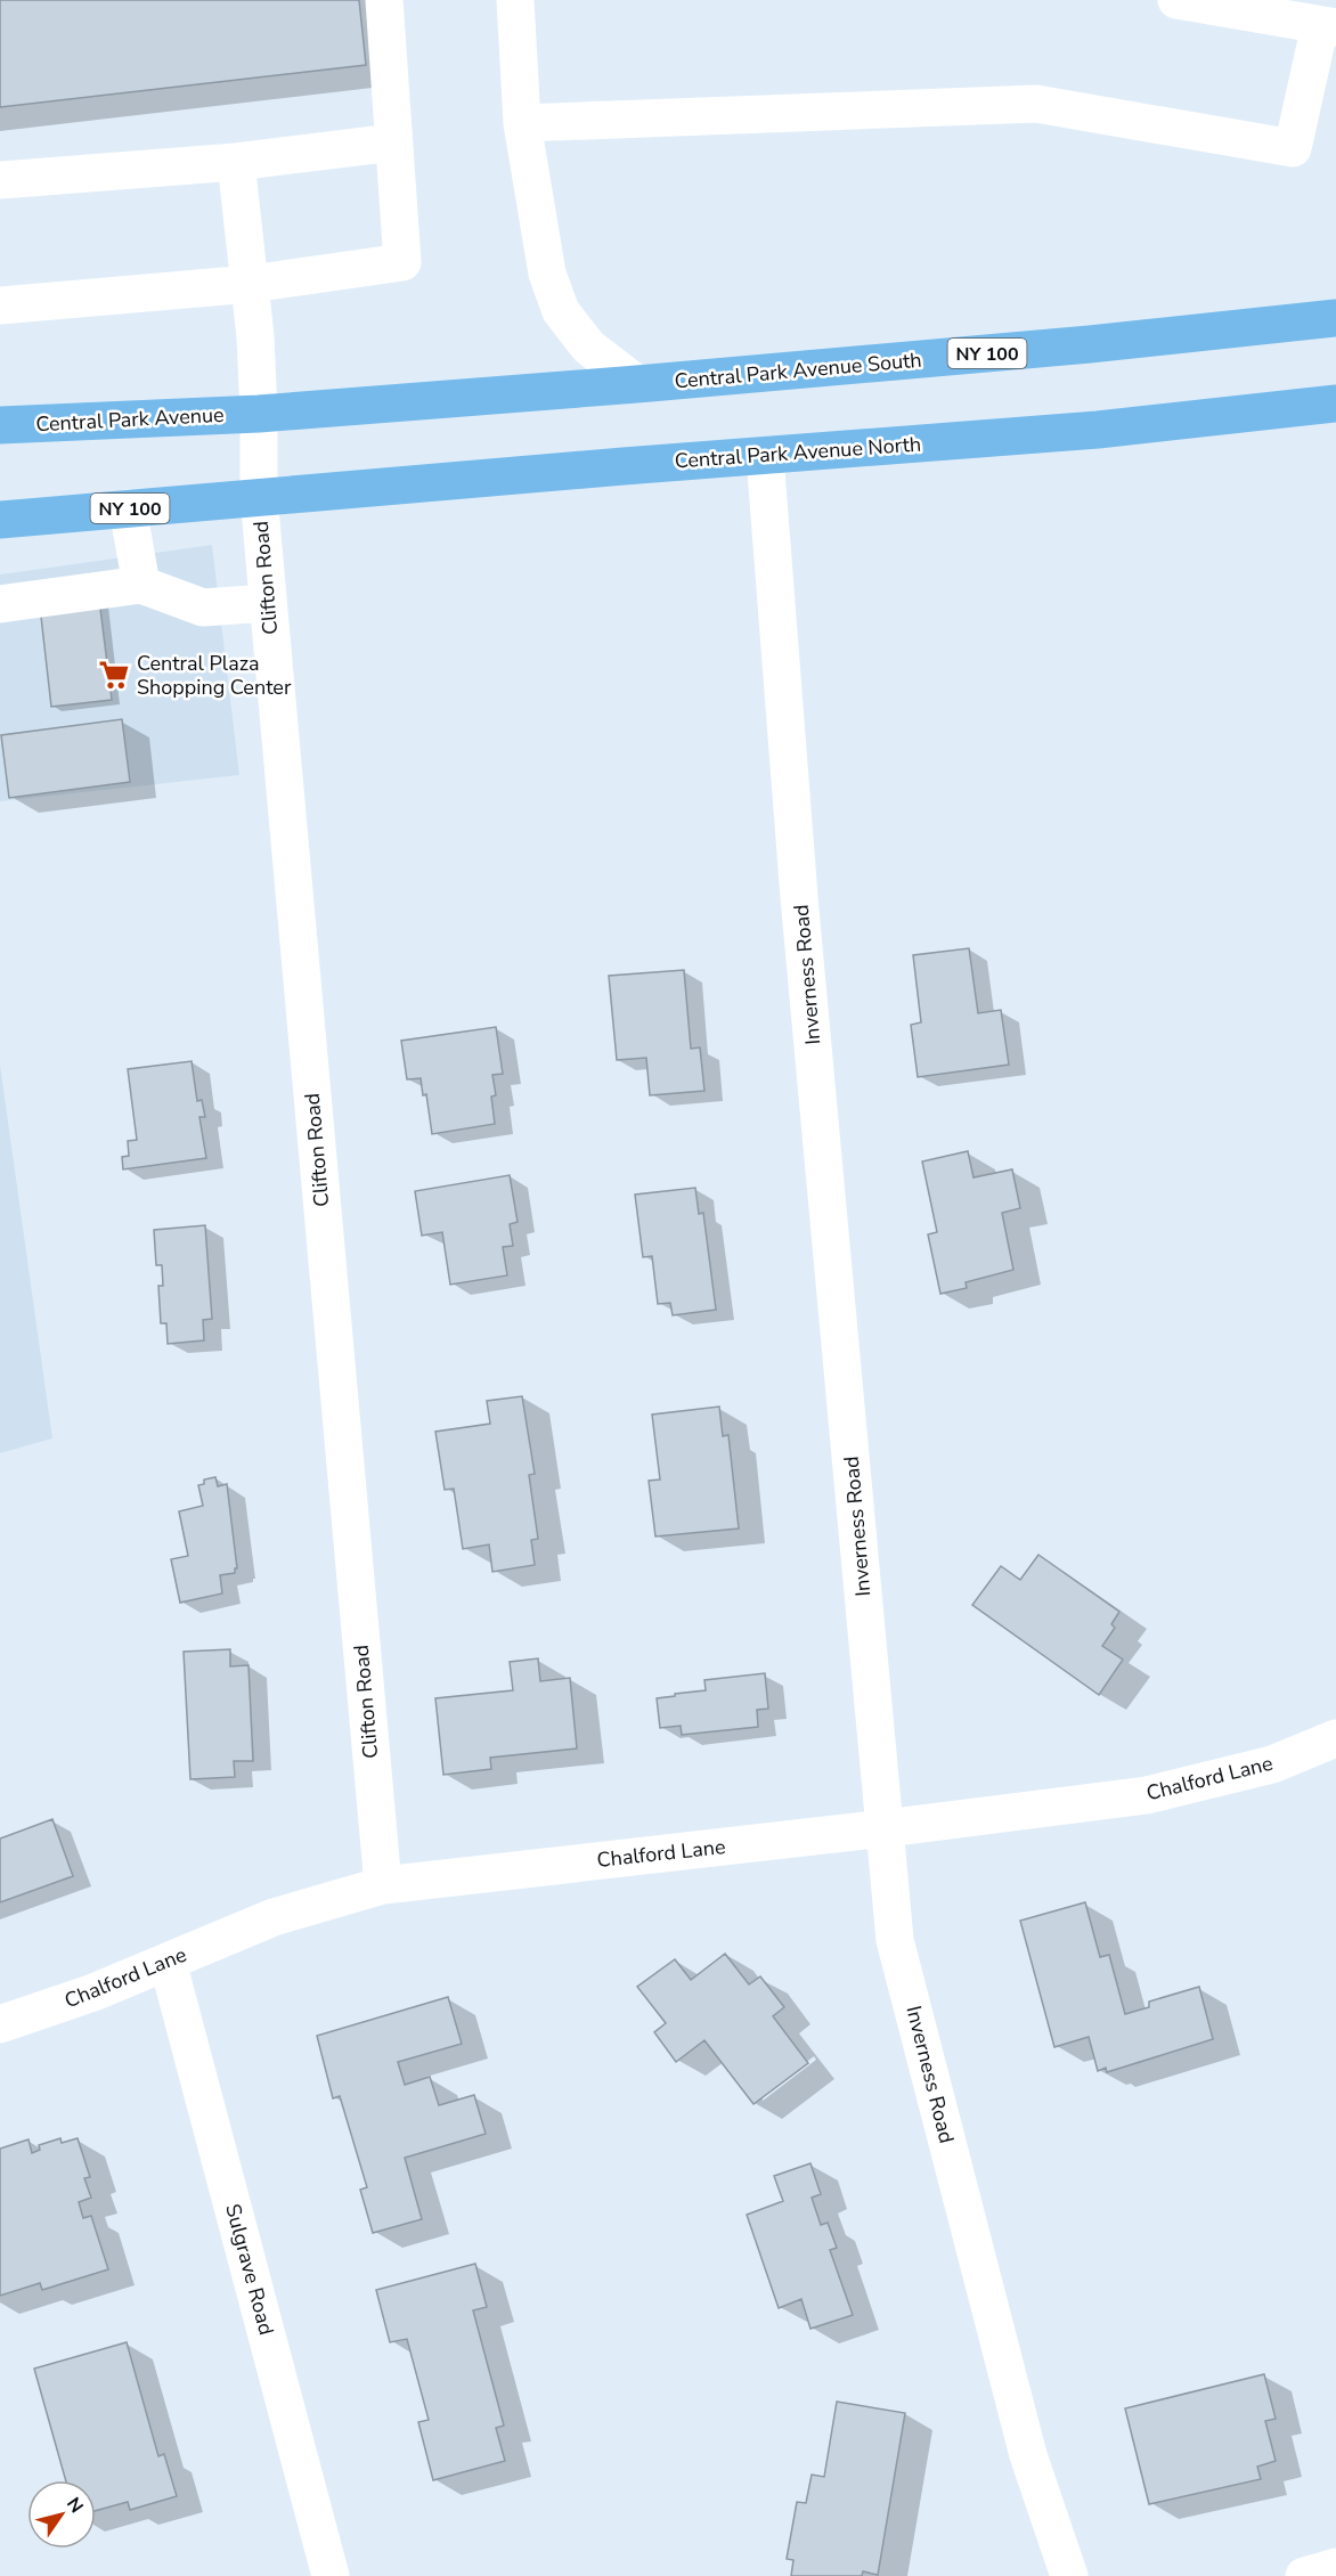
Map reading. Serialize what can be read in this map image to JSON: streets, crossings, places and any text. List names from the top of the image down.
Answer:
{
  "streets": {
    "main road": [
      "NY 100",
      "Central Park Avenue South",
      "Central Park Avenue",
      "Central Park Avenue North"
    ],
    "street": [
      "Clifton Road",
      "Inverness Road",
      "Chalford Lane",
      "Sulgrave Road"
    ]
  },
  "crossings": [
    ["NY 100", "Central Park Avenue North"],
    ["NY 100", "Clifton Road"],
    ["Central Park Avenue South", "Central Park Avenue"],
    ["Central Park Avenue South", "Clifton Road"],
    ["Central Park Avenue", "Clifton Road"],
    ["Central Park Avenue North", "Clifton Road"],
    ["Central Park Avenue North", "Inverness Road"],
    ["Clifton Road", "Chalford Lane"],
    ["Inverness Road", "Chalford Lane"],
    ["Chalford Lane", "Sulgrave Road"]
  ],
  "places": {
    "supermarket": ["Central Plaza Shopping Center"]
  },
  "north": "top right"
}
